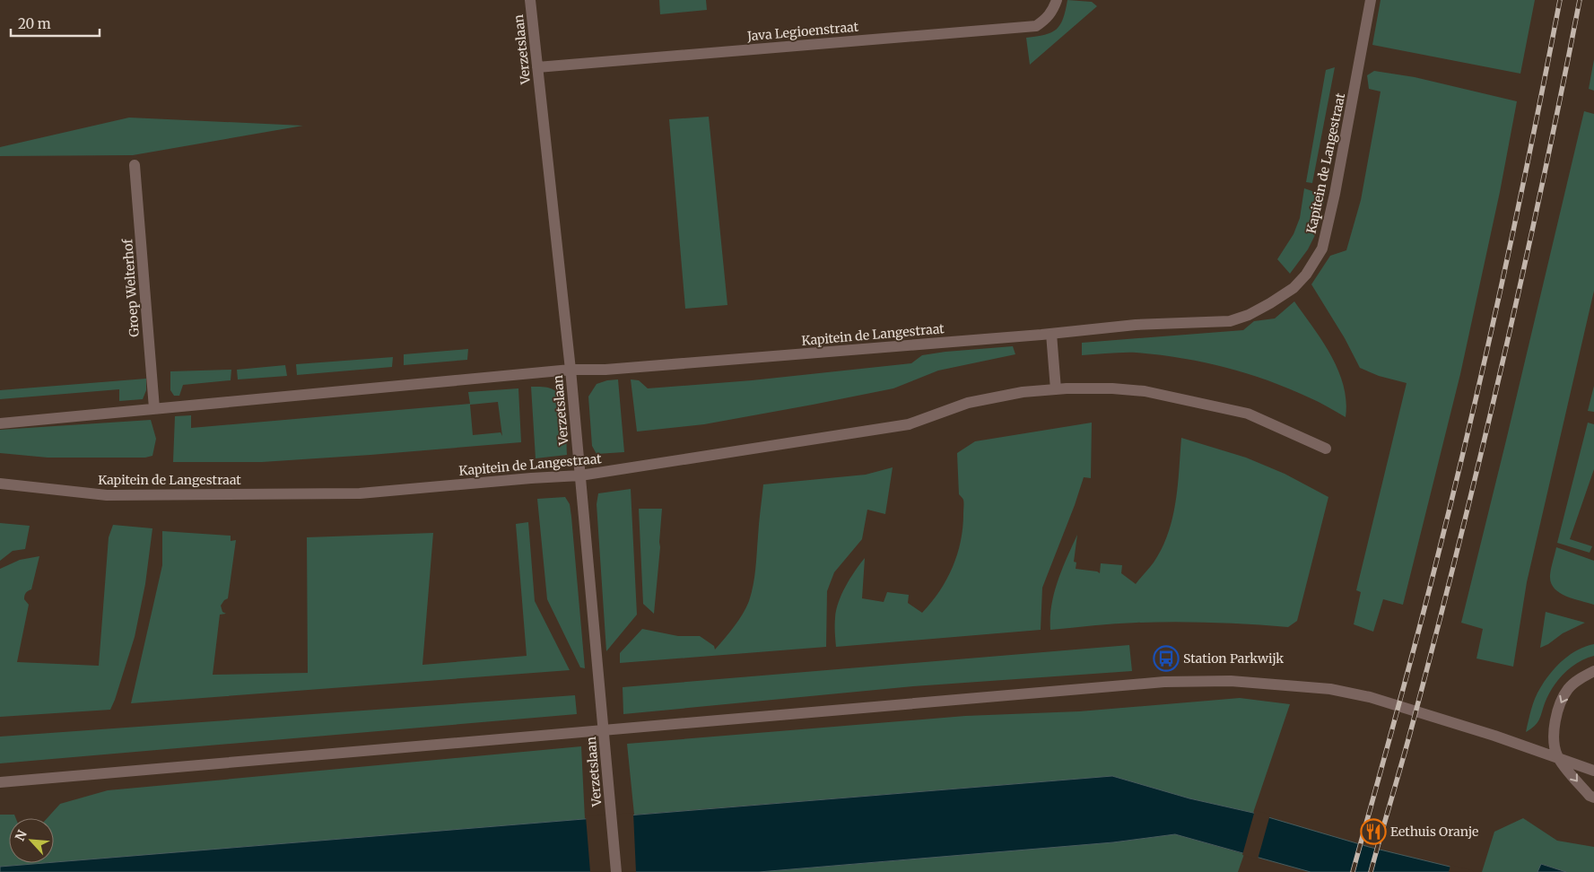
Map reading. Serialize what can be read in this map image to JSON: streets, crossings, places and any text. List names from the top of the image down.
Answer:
{
  "streets": {
    "street": [
      "Java Legioenstraat",
      "Verzetslaan",
      "Kapitein de Langestraat",
      "Groep Welterhof"
    ]
  },
  "crossings": [
    ["Java Legioenstraat", "Verzetslaan"],
    ["Verzetslaan", "Kapitein de Langestraat"],
    ["Kapitein de Langestraat", "Groep Welterhof"]
  ],
  "places": {
    "bus stop": ["Station Parkwijk"],
    "restaurant": ["Eethuis Oranje"]
  },
  "scale_bar": "20 m",
  "north": "top left"
}
